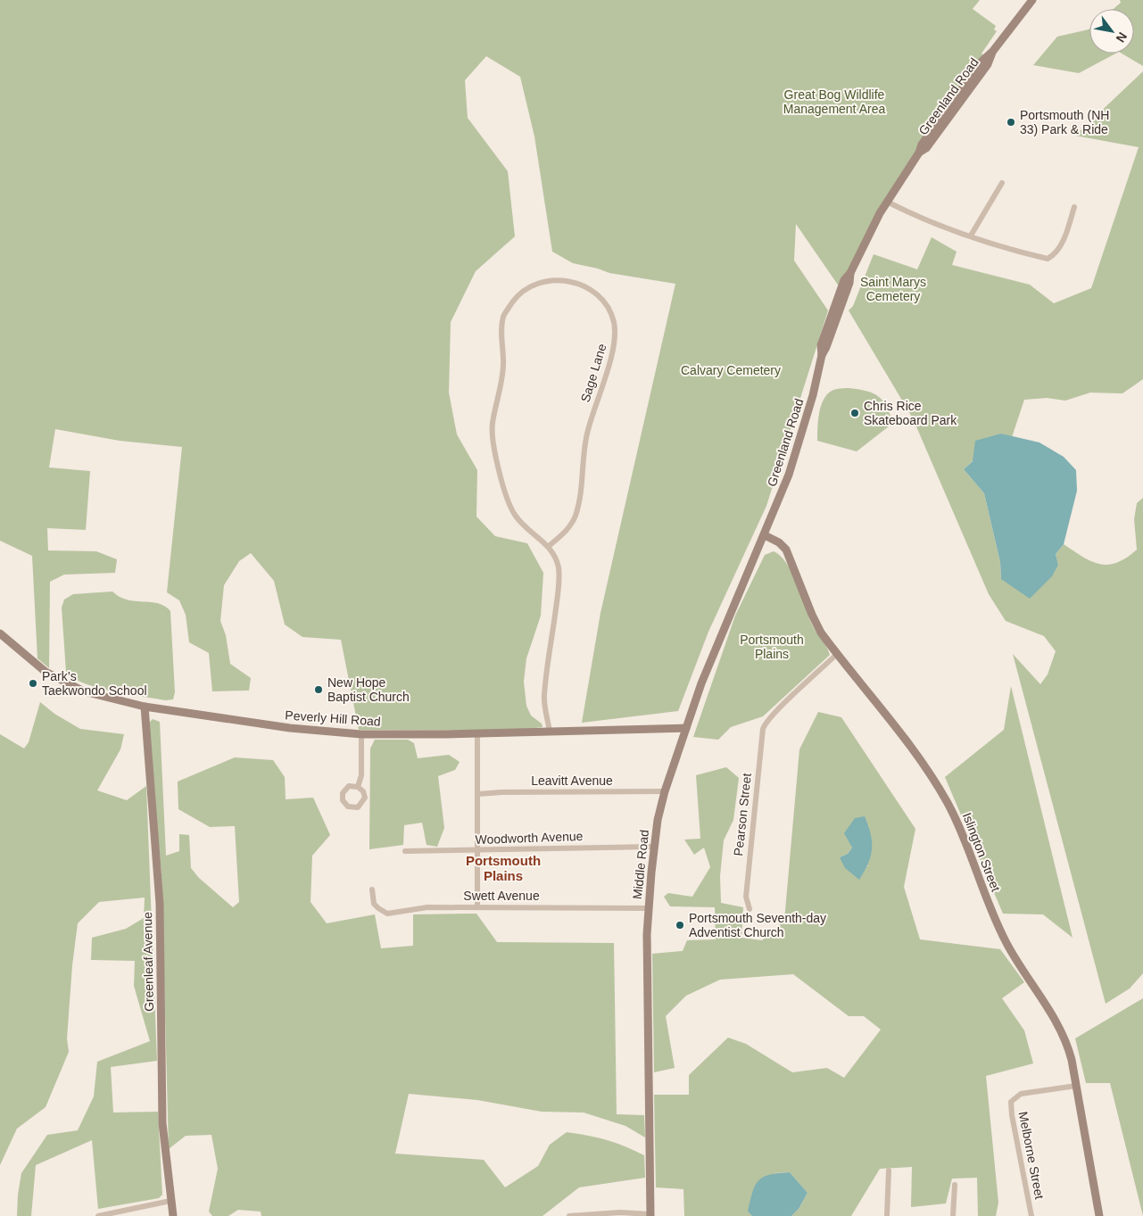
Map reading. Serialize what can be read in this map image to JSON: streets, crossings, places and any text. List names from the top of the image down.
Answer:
{
  "streets": {
    "street": [
      "Greenland Road",
      "Sage Lane",
      "Peverly Hill Road",
      "Leavitt Avenue",
      "Pearson Street",
      "Woodworth Avenue",
      "Islington Street",
      "Middle Road",
      "Swett Avenue",
      "Greenleaf Avenue",
      "Melborne Street"
    ]
  },
  "crossings": [
    ["Greenland Road", "Islington Street"],
    ["Greenland Road", "Middle Road"],
    ["Sage Lane", "Peverly Hill Road"],
    ["Peverly Hill Road", "Middle Road"],
    ["Peverly Hill Road", "Greenleaf Avenue"],
    ["Leavitt Avenue", "Middle Road"],
    ["Pearson Street", "Islington Street"],
    ["Woodworth Avenue", "Middle Road"],
    ["Islington Street", "Middle Road"],
    ["Islington Street", "Melborne Street"],
    ["Middle Road", "Swett Avenue"]
  ],
  "districts": ["Portsmouth Plains"],
  "parks": [
    "Great Bog Wildlife Management Area",
    "Saint Marys Cemetery",
    "Calvary Cemetery",
    "Portsmouth Plains"
  ],
  "places": [
    "Portsmouth (NH 33) Park & Ride",
    "Chris Rice Skateboard Park",
    "Park’s Taekwondo School",
    "New Hope Baptist Church",
    "Portsmouth Seventh-day Adventist Church"
  ],
  "north": "bottom right"
}
